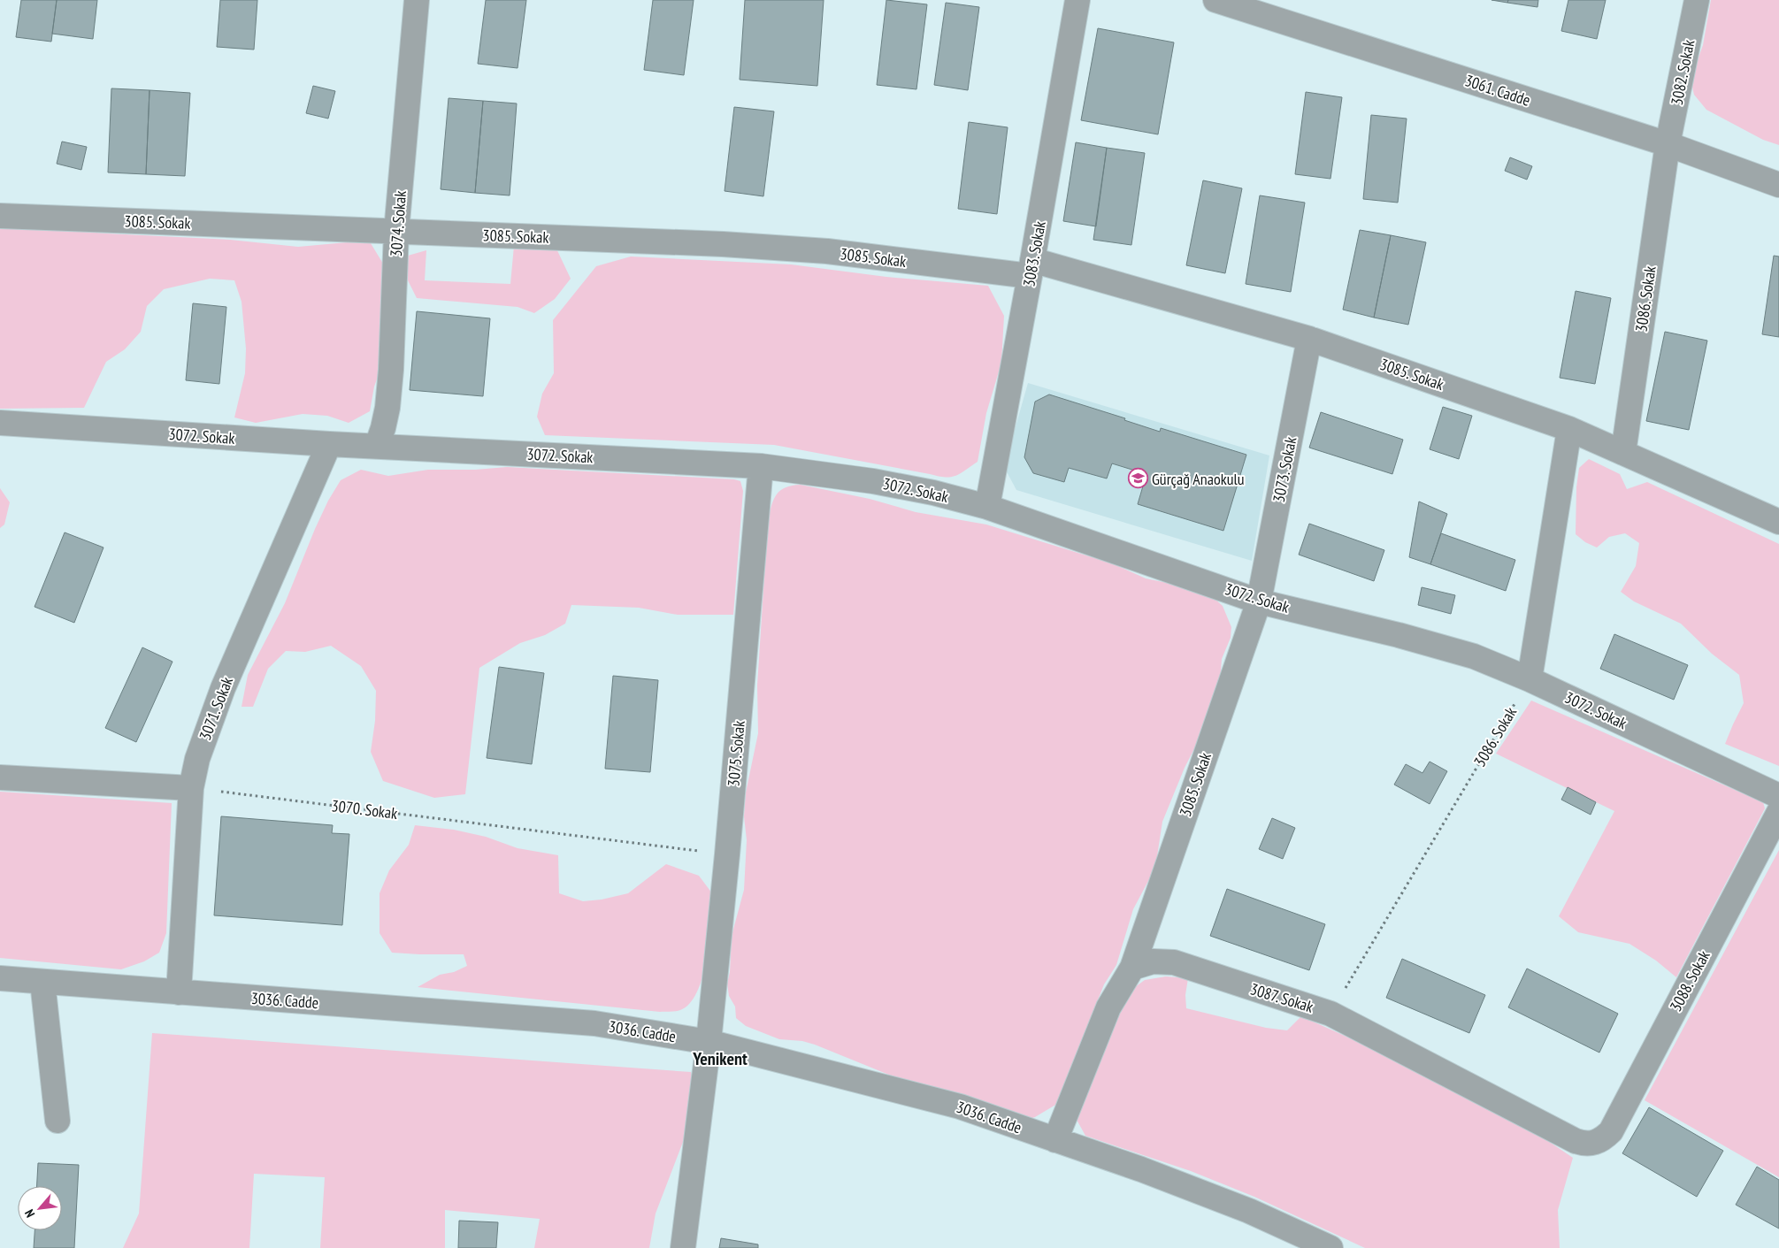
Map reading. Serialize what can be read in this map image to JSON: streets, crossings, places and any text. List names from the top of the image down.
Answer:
{
  "streets": {
    "street": [
      "3082. Sokak",
      "3061. Cadde",
      "3085. Sokak",
      "3074. Sokak",
      "3083. Sokak",
      "3086. Sokak",
      "3072. Sokak",
      "3073. Sokak",
      "3071. Sokak",
      "3075. Sokak",
      "3088. Sokak",
      "3087. Sokak",
      "3036. Cadde"
    ],
    "path": ["3070. Sokak"]
  },
  "crossings": [
    ["3082. Sokak", "3061. Cadde"],
    ["3082. Sokak", "3086. Sokak"],
    ["3061. Cadde", "3086. Sokak"],
    ["3085. Sokak", "3074. Sokak"],
    ["3085. Sokak", "3083. Sokak"],
    ["3085. Sokak", "3086. Sokak"],
    ["3085. Sokak", "3072. Sokak"],
    ["3085. Sokak", "3073. Sokak"],
    ["3085. Sokak", "3087. Sokak"],
    ["3074. Sokak", "3072. Sokak"],
    ["3083. Sokak", "3072. Sokak"],
    ["3086. Sokak", "3072. Sokak"],
    ["3086. Sokak", "3087. Sokak"],
    ["3072. Sokak", "3073. Sokak"],
    ["3072. Sokak", "3071. Sokak"],
    ["3072. Sokak", "3075. Sokak"],
    ["3071. Sokak", "3070. Sokak"],
    ["3071. Sokak", "3036. Cadde"],
    ["3075. Sokak", "3070. Sokak"],
    ["3075. Sokak", "3036. Cadde"],
    ["3088. Sokak", "3087. Sokak"]
  ],
  "districts": ["Yenikent"],
  "places": {
    "school or university": ["Gürçağ Anaokulu"]
  },
  "north": "bottom left"
}
